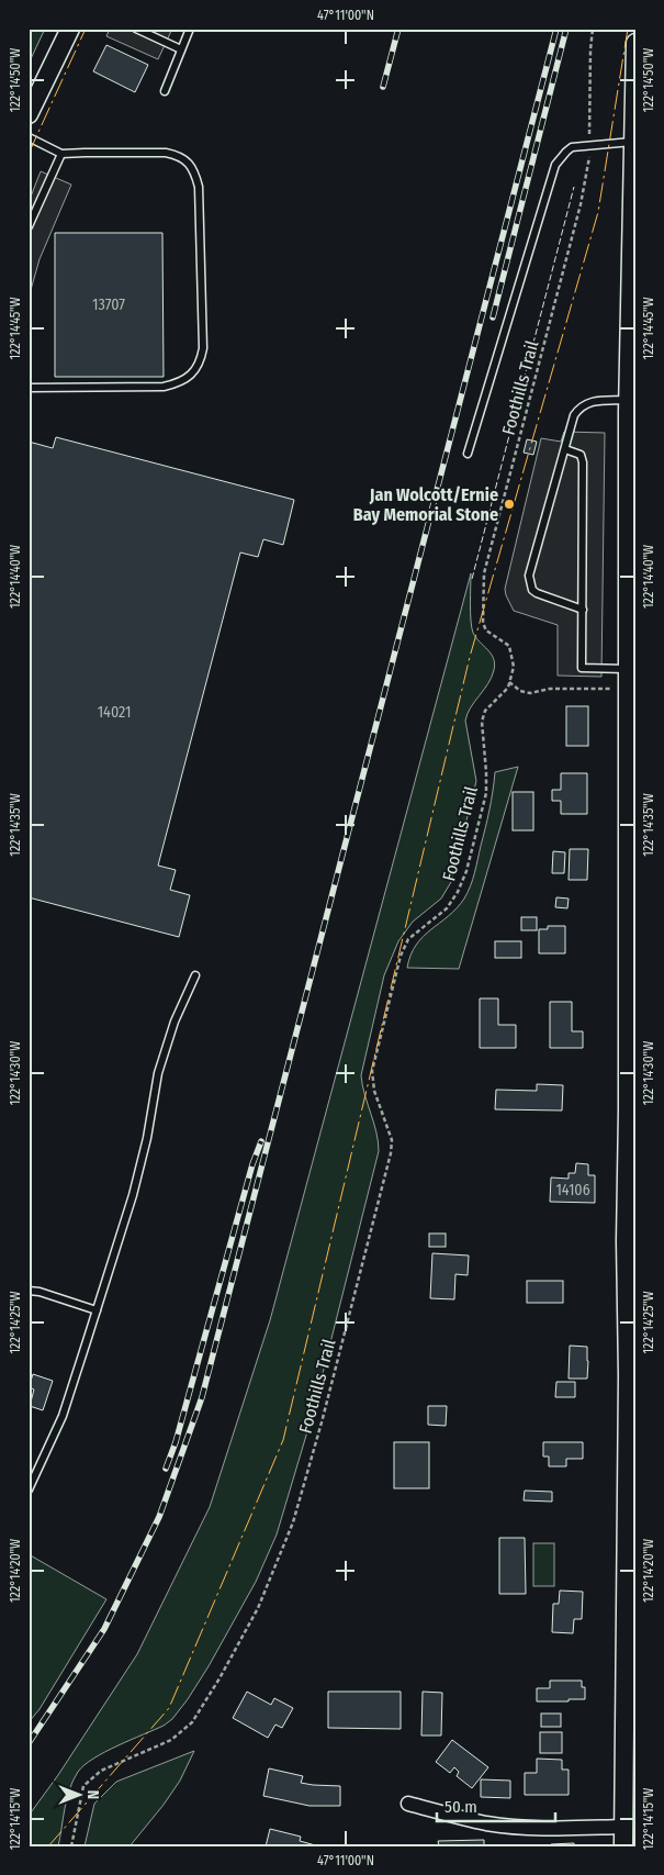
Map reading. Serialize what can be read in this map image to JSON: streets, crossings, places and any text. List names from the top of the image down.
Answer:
{
  "streets": {
    "path": ["Foothills Trail"]
  },
  "places": ["Jan Wolcott/Ernie Bay Memorial Stone"],
  "house_numbers": ["13707", "14021", "14106"],
  "scale_bar": "50 m",
  "north": "right",
  "coordinates": [
    "47°11'00\"N",
    "122°14'50\"W",
    "122°14'45\"W",
    "122°14'40\"W",
    "122°14'35\"W",
    "122°14'30\"W",
    "122°14'25\"W",
    "122°14'20\"W",
    "122°14'15\"W"
  ]
}
